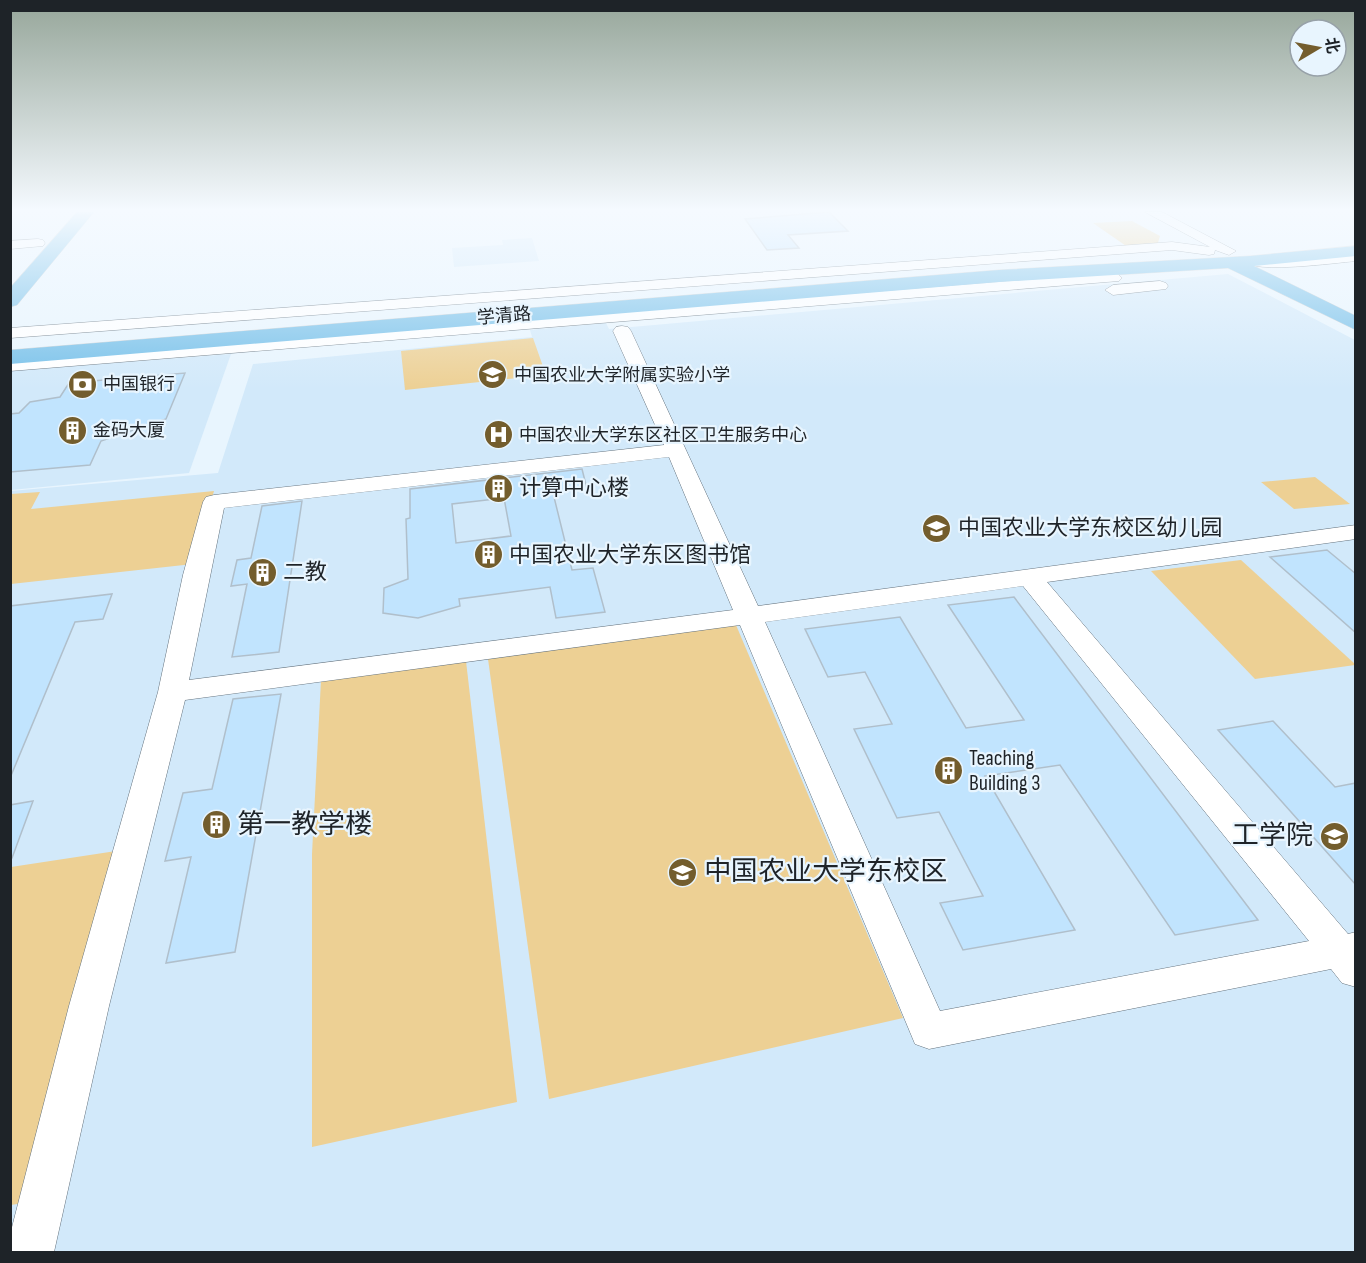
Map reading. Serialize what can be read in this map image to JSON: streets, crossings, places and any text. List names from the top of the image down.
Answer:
{
  "streets": {
    "main road": ["学清路"]
  },
  "places": {
    "school or university": [
      "中国农业大学附属实验小学",
      "中国农业大学东校区幼儿园",
      "工学院",
      "中国农业大学东校区"
    ],
    "bank": ["中国银行"],
    "building": [
      "金码大厦",
      "计算中心楼",
      "中国农业大学东区图书馆",
      "二教",
      "Teaching Building 3",
      "第一教学楼"
    ],
    "hospital": ["中国农业大学东区社区卫生服务中心"]
  },
  "north": "right"
}
